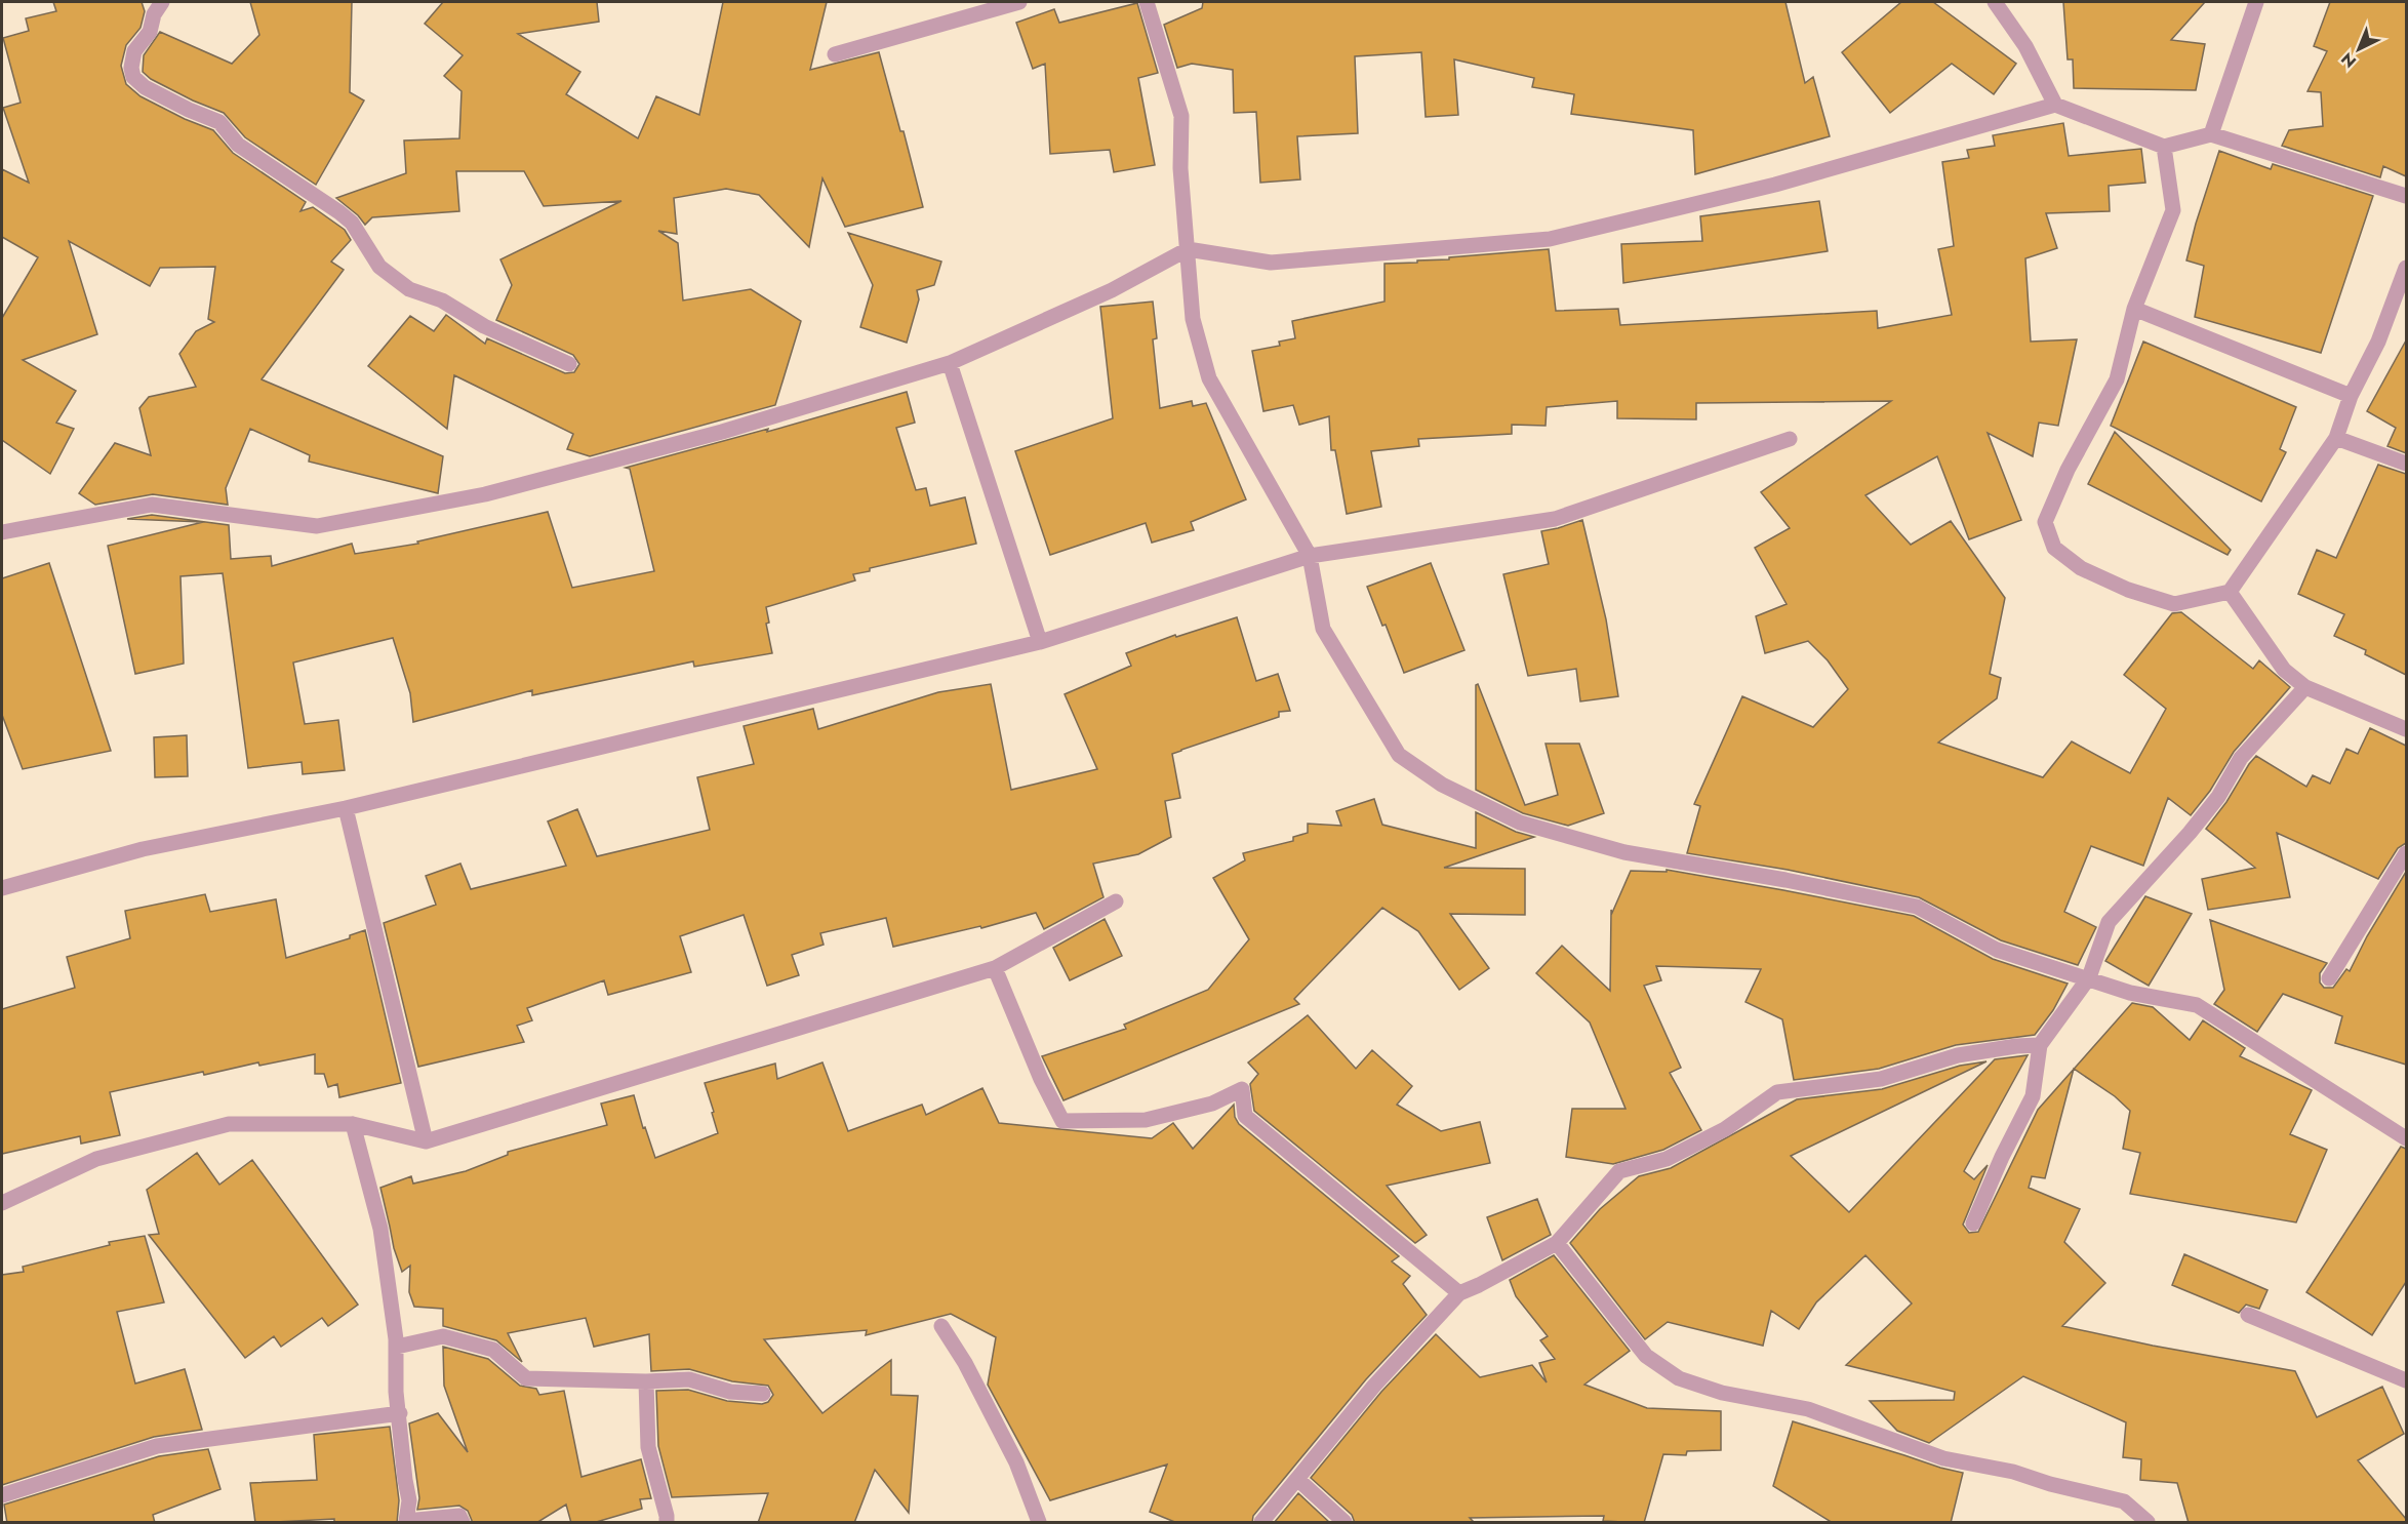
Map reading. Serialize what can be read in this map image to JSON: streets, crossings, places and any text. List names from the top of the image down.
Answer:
{
  "north": "bottom left"
}
